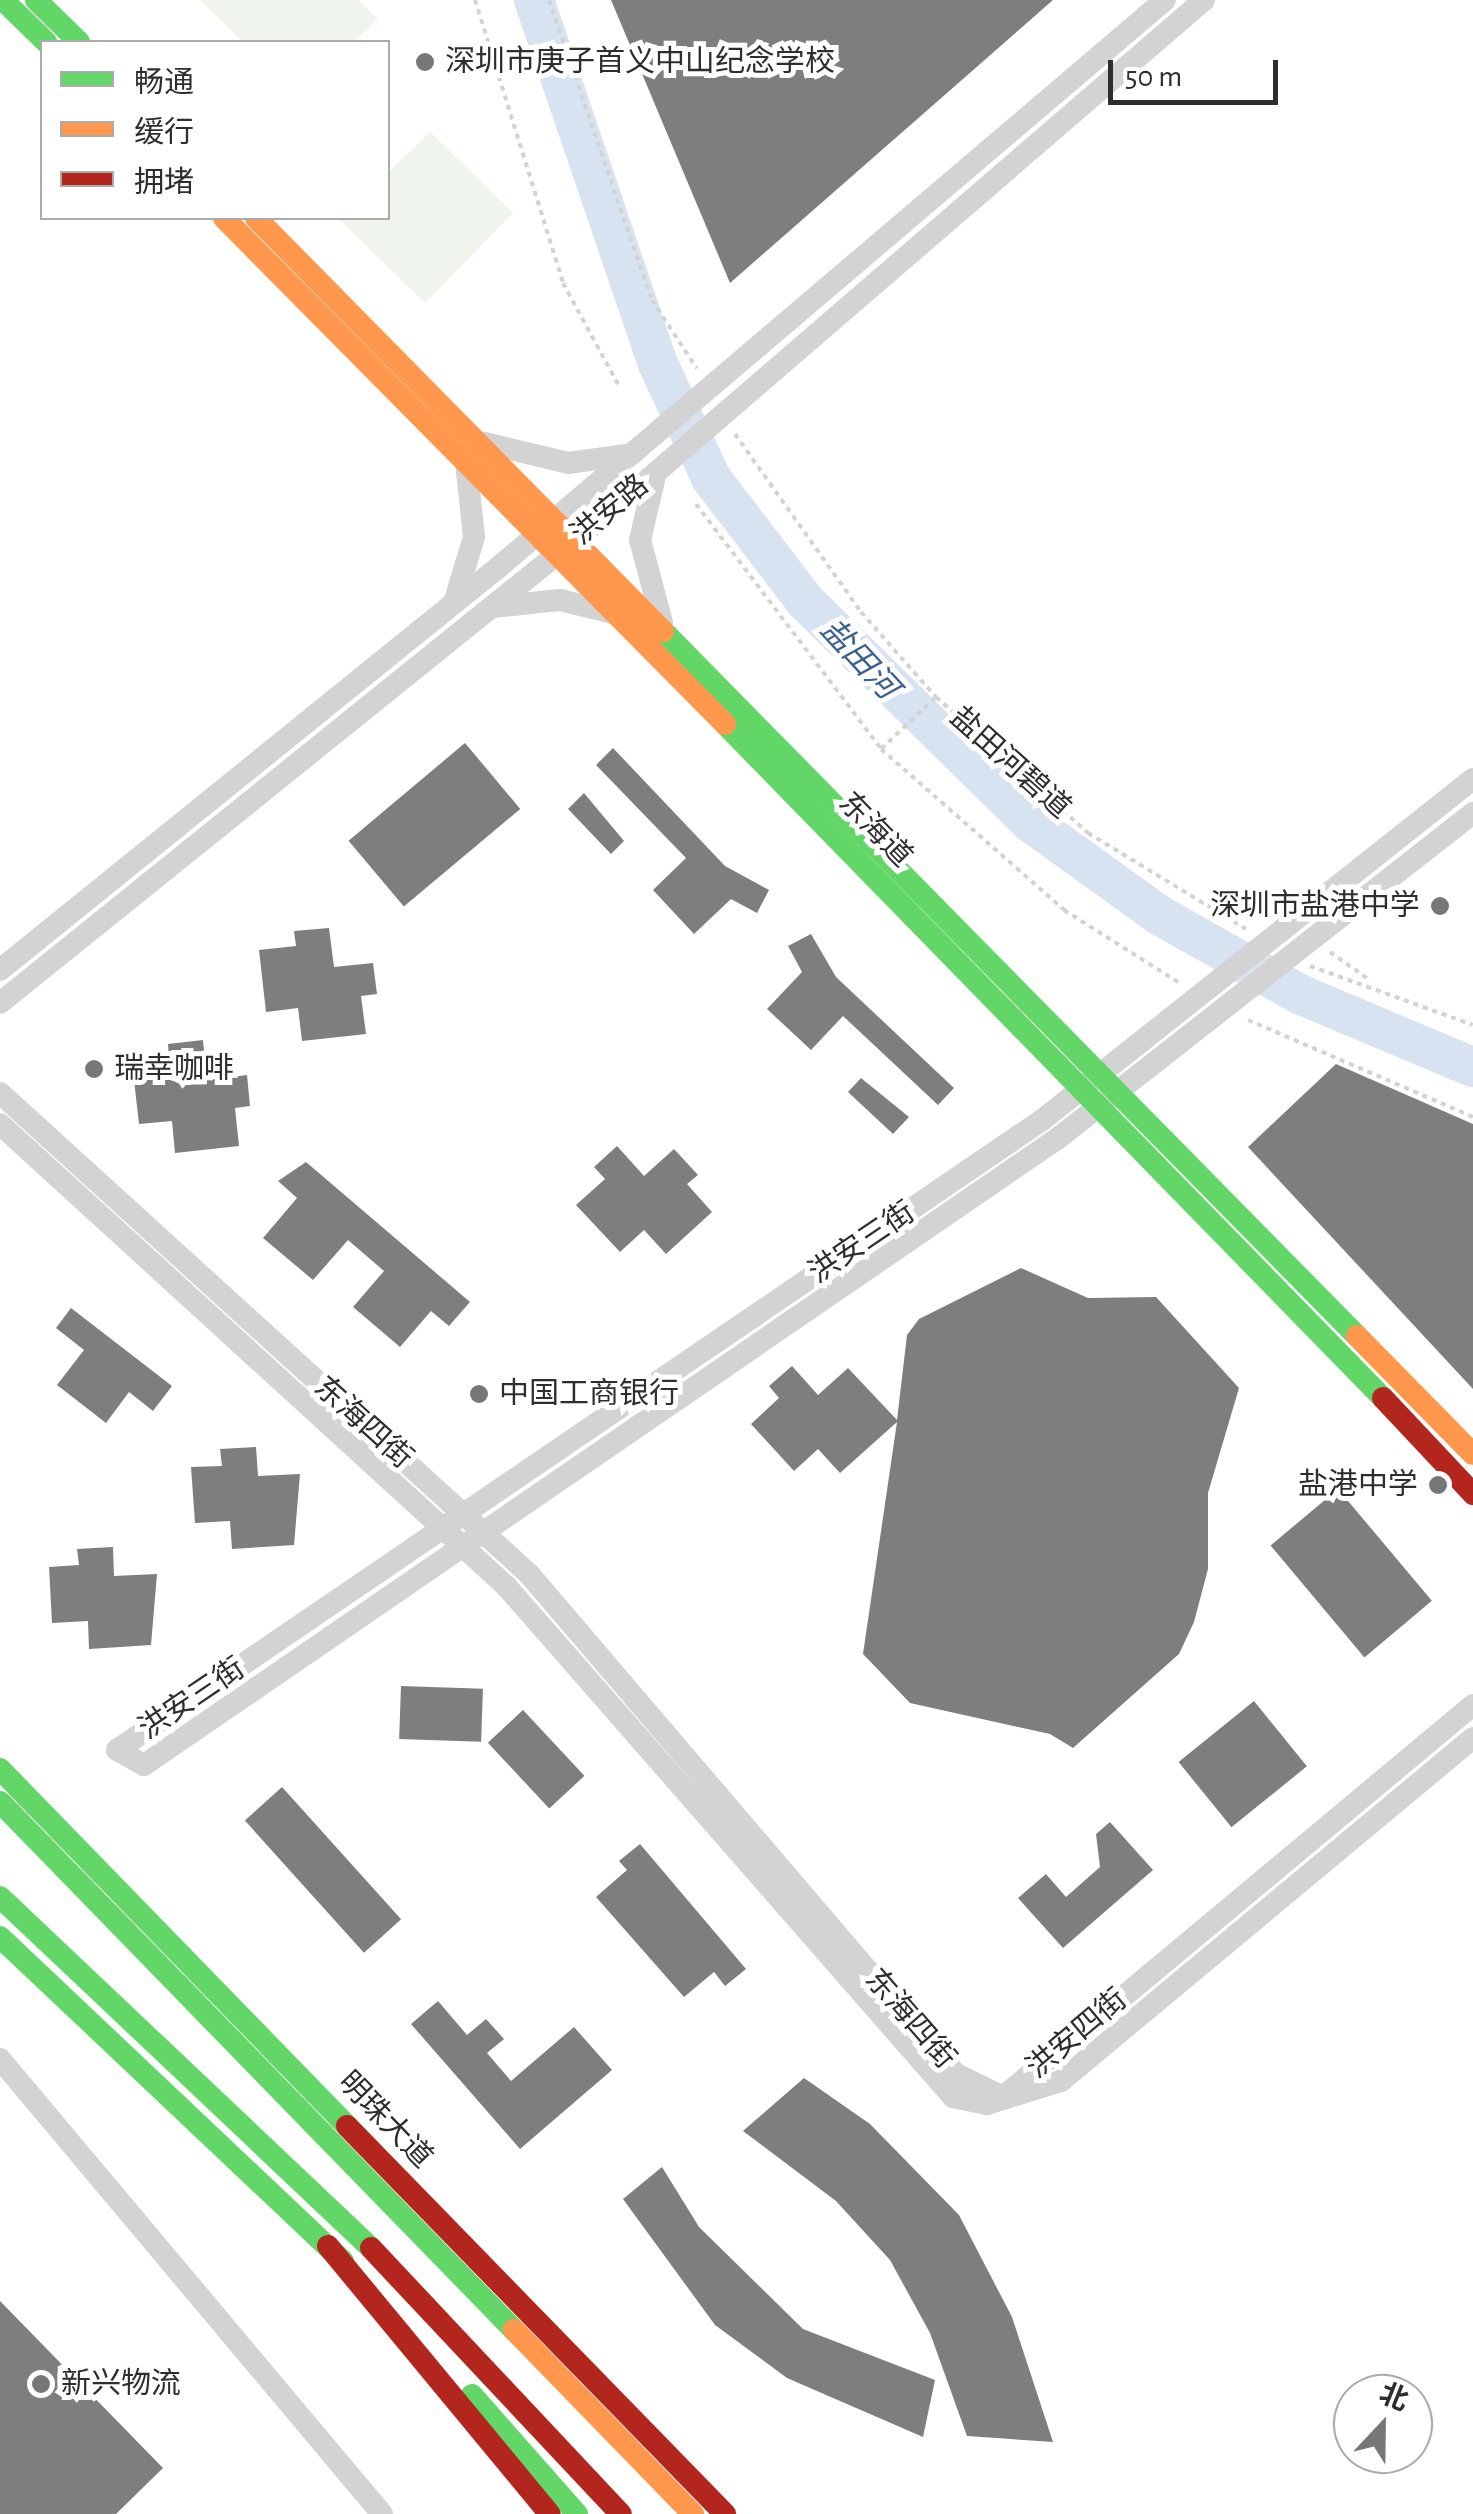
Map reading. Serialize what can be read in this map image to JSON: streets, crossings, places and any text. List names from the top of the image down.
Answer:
{
  "streets": {
    "street": [
      "洪安路",
      "东海道",
      "洪安三街",
      "东海四街",
      "洪安四街",
      "明珠大道"
    ],
    "path": ["盐田河碧道"]
  },
  "crossings": [
    ["洪安路", "盐田河碧道"],
    ["洪安路", "东海道"],
    ["盐田河碧道", "洪安三街"],
    ["东海道", "洪安三街"],
    ["洪安三街", "东海四街"],
    ["东海四街", "洪安四街"]
  ],
  "water": ["盐田河"],
  "places": [
    "深圳市庚子首义中山纪念学校",
    "深圳市盐港中学",
    "瑞幸咖啡",
    "中国工商银行",
    "盐港中学",
    "新兴物流"
  ],
  "legend": ["畅通", "缓行", "拥堵"],
  "scale_bar": "50 m",
  "north": "top"
}
